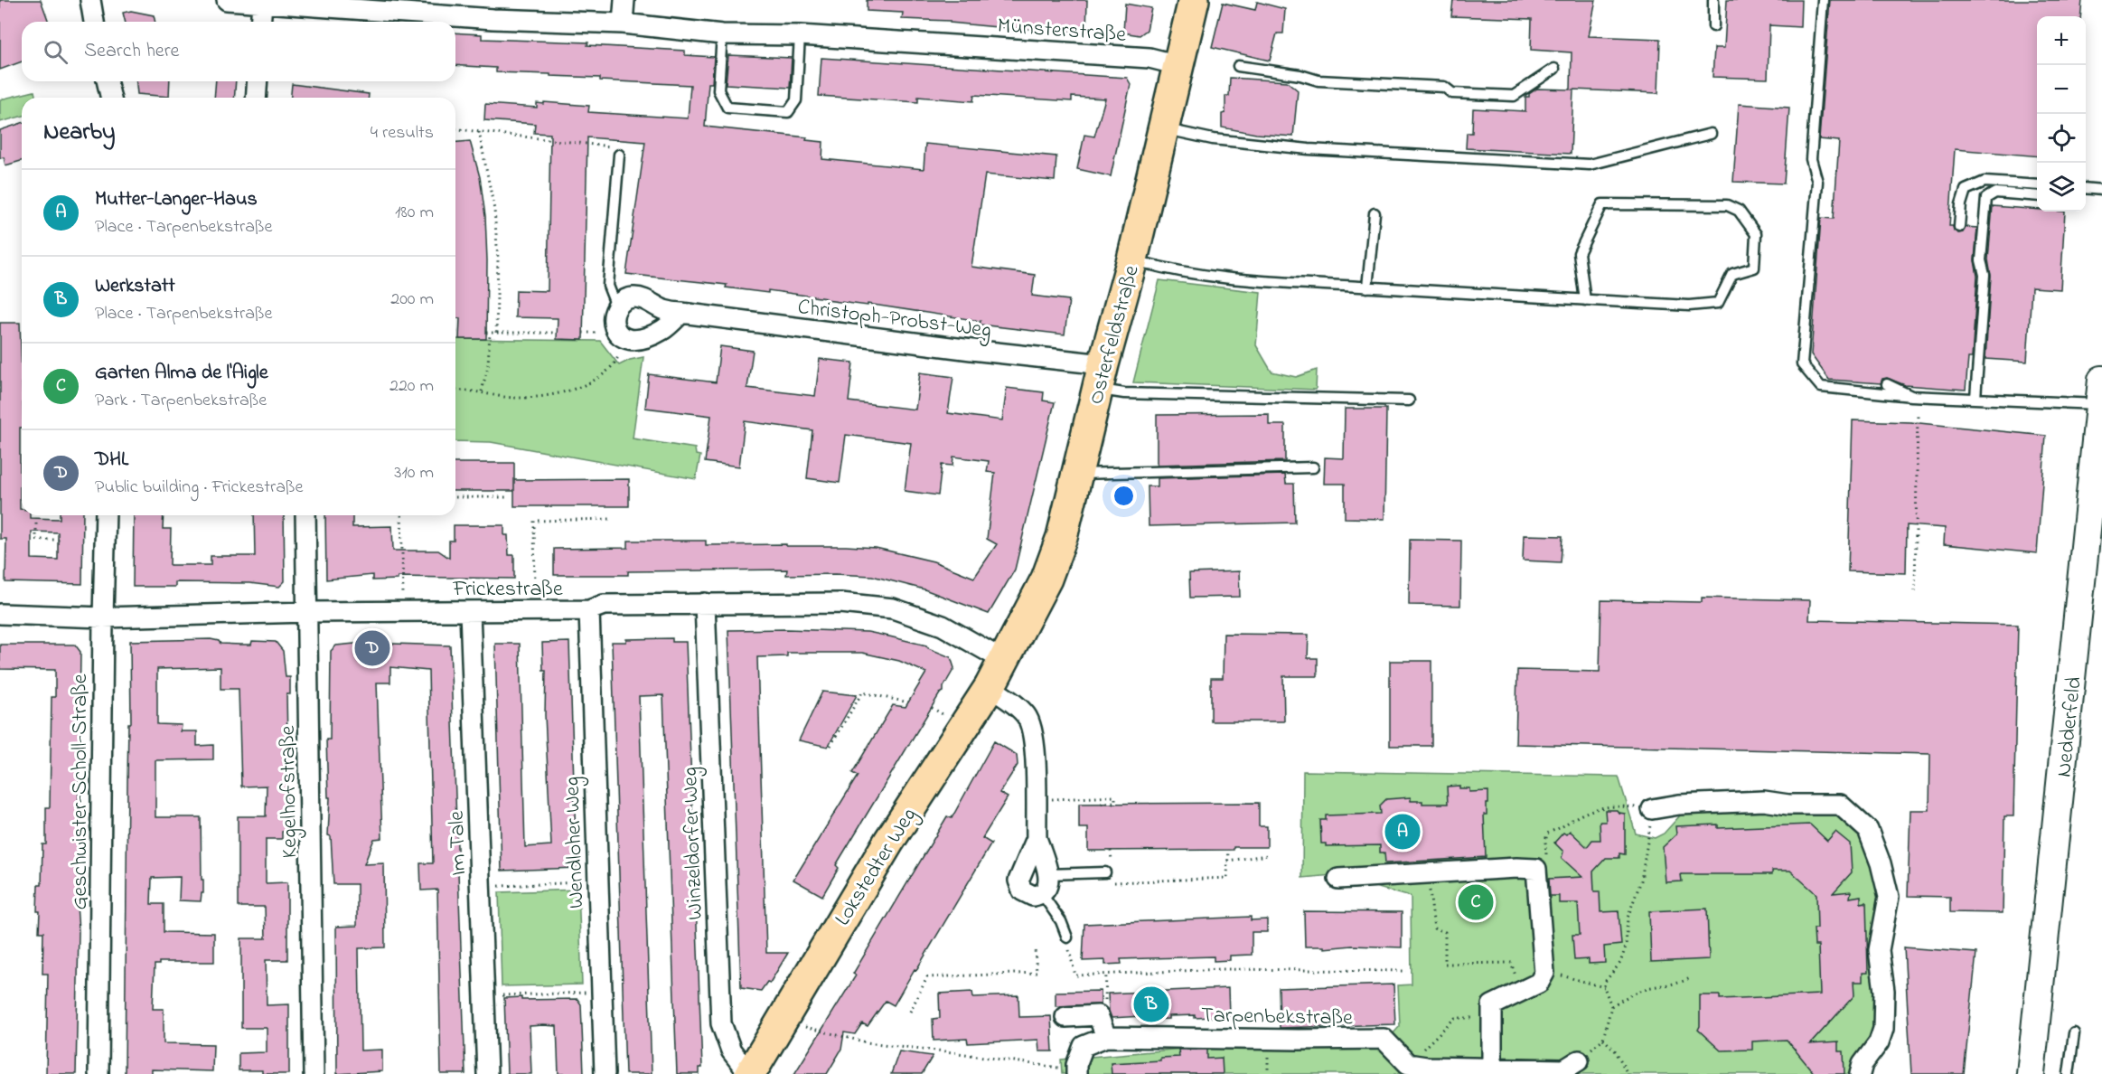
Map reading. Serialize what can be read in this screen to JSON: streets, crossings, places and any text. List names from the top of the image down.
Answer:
{
  "streets": {
    "main road": ["Osterfeldstraße", "Nedderfeld", "Lokstedter Weg"],
    "street": [
      "Münsterstraße",
      "Christoph-Probst-Weg",
      "Frickestraße",
      "Geschwister-Scholl-Straße",
      "Kegelhofstraße",
      "Wendloher Weg",
      "Im Tale",
      "Winzeldorfer Weg",
      "Tarpenbekstraße"
    ]
  },
  "crossings": [
    ["Münsterstraße", "Osterfeldstraße"],
    ["Christoph-Probst-Weg", "Osterfeldstraße"],
    ["Osterfeldstraße", "Frickestraße"],
    ["Osterfeldstraße", "Lokstedter Weg"],
    ["Frickestraße", "Geschwister-Scholl-Straße"],
    ["Frickestraße", "Kegelhofstraße"],
    ["Frickestraße", "Wendloher Weg"],
    ["Frickestraße", "Im Tale"],
    ["Frickestraße", "Winzeldorfer Weg"],
    ["Frickestraße", "Lokstedter Weg"],
    ["Winzeldorfer Weg", "Lokstedter Weg"]
  ],
  "page": {
    "map_buttons": ["+", "−"],
    "search": "Search here",
    "heading": ["Nearby", "4 results"],
    "list": [
      {
        "mark": "A",
        "name": "Mutter-Langer-Haus",
        "note": "Place · Tarpenbekstraße",
        "value": "180 m"
      },
      {
        "mark": "B",
        "name": "Werkstatt",
        "note": "Place · Tarpenbekstraße",
        "value": "200 m"
      },
      {
        "mark": "C",
        "name": "Garten Alma de l'Aigle",
        "note": "Park · Tarpenbekstraße",
        "value": "220 m"
      },
      {
        "mark": "D",
        "name": "DHL",
        "note": "Public building · Frickestraße",
        "value": "310 m"
      }
    ],
    "pins": [
      "D",
      "A",
      "C",
      "B"
    ]
  }
}
